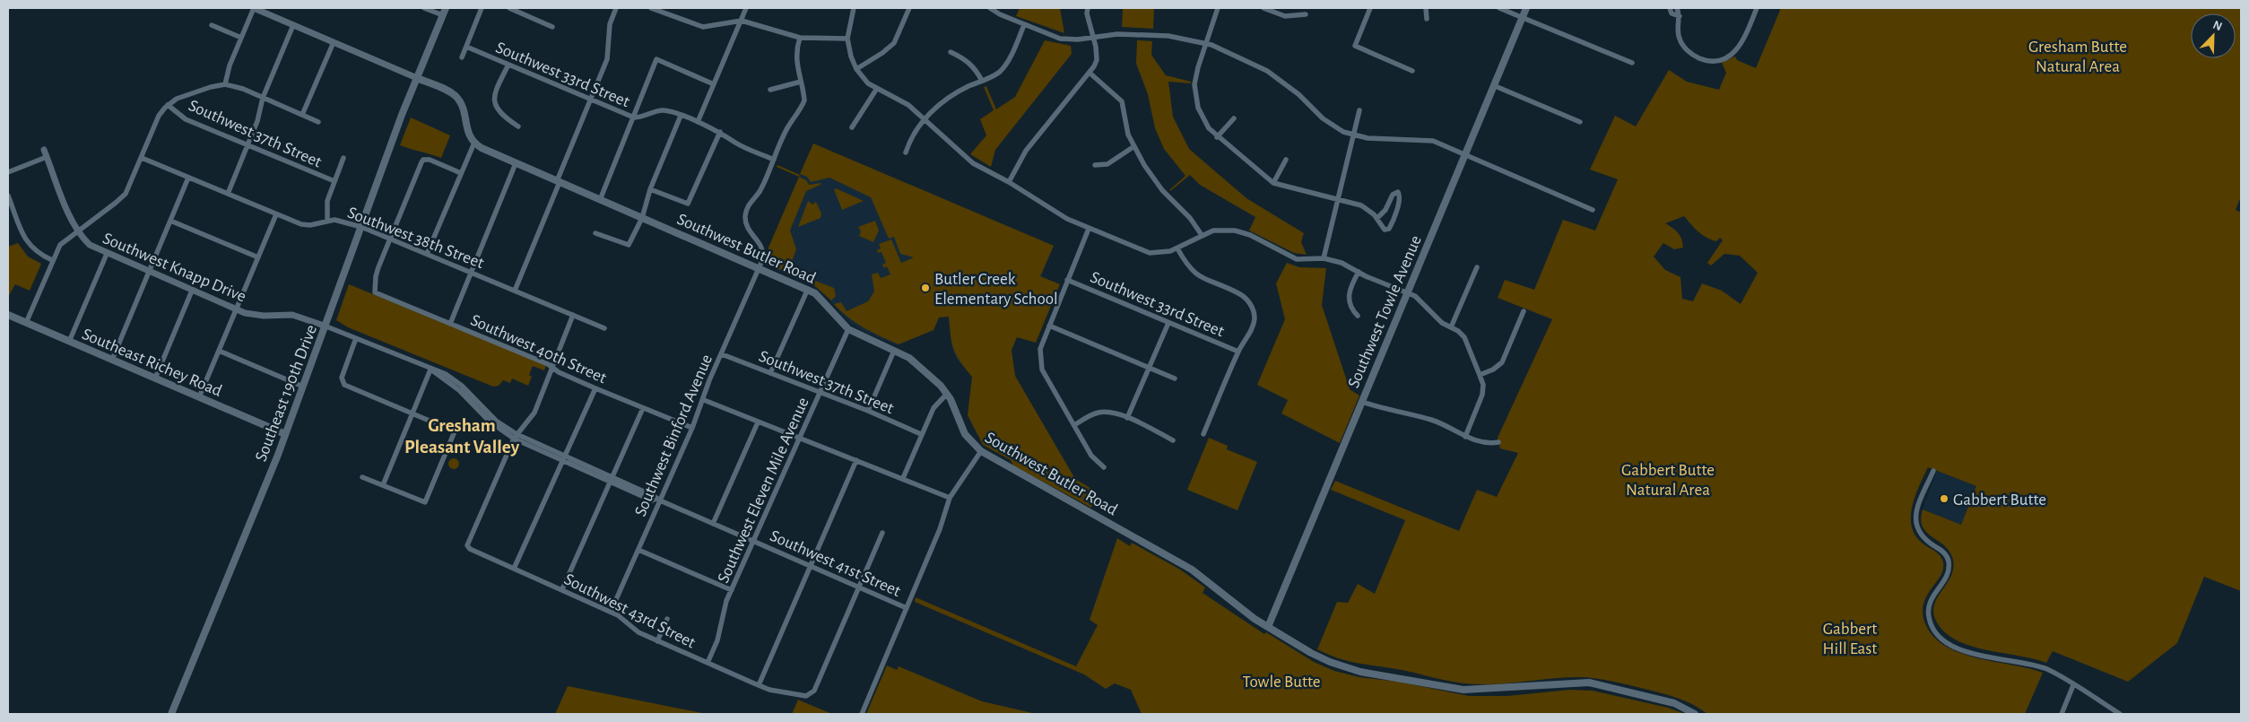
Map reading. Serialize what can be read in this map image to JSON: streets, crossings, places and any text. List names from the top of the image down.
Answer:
{
  "streets": {
    "main road": [
      "Southwest Butler Road",
      "Southwest Towle Avenue",
      "Southeast Richey Road",
      "Southeast 190th Drive"
    ],
    "street": [
      "Southwest 33rd Street",
      "Southwest 37th Street",
      "Southwest 38th Street",
      "Southwest Knapp Drive",
      "Southwest 40th Street",
      "Southwest Binford Avenue",
      "Southwest Eleven Mile Avenue",
      "Southwest 41st Street",
      "Southwest 43rd Street"
    ]
  },
  "crossings": [
    ["Southwest 33rd Street", "Southwest Binford Avenue"],
    ["Southwest 37th Street", "Southwest Binford Avenue"],
    ["Southwest 37th Street", "Southwest Eleven Mile Avenue"],
    ["Southwest 38th Street", "Southwest 40th Street"],
    ["Southwest 38th Street", "Southeast 190th Drive"],
    ["Southwest Butler Road", "Southwest Towle Avenue"],
    ["Southwest Butler Road", "Southwest Binford Avenue"],
    ["Southwest Butler Road", "Southwest Eleven Mile Avenue"],
    ["Southwest Knapp Drive", "Southeast 190th Drive"],
    ["Southwest Knapp Drive", "Southwest 41st Street"],
    ["Southwest 40th Street", "Southwest Binford Avenue"],
    ["Southeast Richey Road", "Southeast 190th Drive"],
    ["Southeast 190th Drive", "Southwest 41st Street"],
    ["Southwest Binford Avenue", "Southwest 41st Street"],
    ["Southwest Binford Avenue", "Southwest 43rd Street"],
    ["Southwest Eleven Mile Avenue", "Southwest 41st Street"],
    ["Southwest Eleven Mile Avenue", "Southwest 43rd Street"],
    ["Southwest 41st Street", "Southwest 43rd Street"]
  ],
  "districts": ["Gresham Pleasant Valley"],
  "parks": [
    "Gresham Butte Natural Area",
    "Gabbert Butte Natural Area",
    "Gabbert Hill East",
    "Towle Butte"
  ],
  "places": ["Butler Creek Elementary School", "Gabbert Butte"],
  "north": "top right"
}
